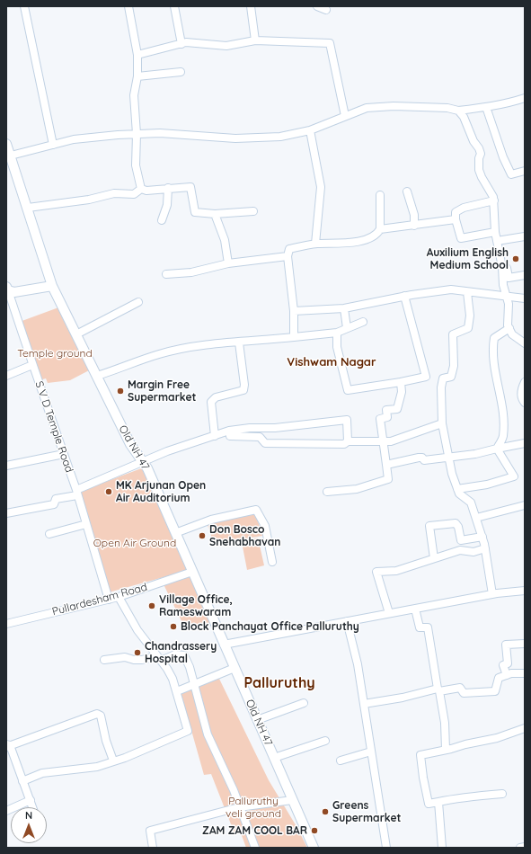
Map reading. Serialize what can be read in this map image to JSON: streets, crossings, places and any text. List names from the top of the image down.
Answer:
{
  "streets": {
    "main road": ["Old NH 47"],
    "street": ["S V D Temple Road", "Pullardesham Road"]
  },
  "crossings": [
    ["S V D Temple Road", "Pullardesham Road"],
    ["Old NH 47", "Pullardesham Road"]
  ],
  "districts": ["Vishwam Nagar", "Palluruthy"],
  "parks": ["Temple ground", "Open Air Ground", "Palluruthy veli ground"],
  "places": [
    "Auxilium English Medium School",
    "Margin Free Supermarket",
    "MK Arjunan Open Air Auditorium",
    "Don Bosco Snehabhavan",
    "Village Office, Rameswaram",
    "Block Panchayat Office Palluruthy",
    "Chandrassery Hospital",
    "Greens Supermarket",
    "ZAM ZAM COOL BAR"
  ],
  "north": "top"
}
